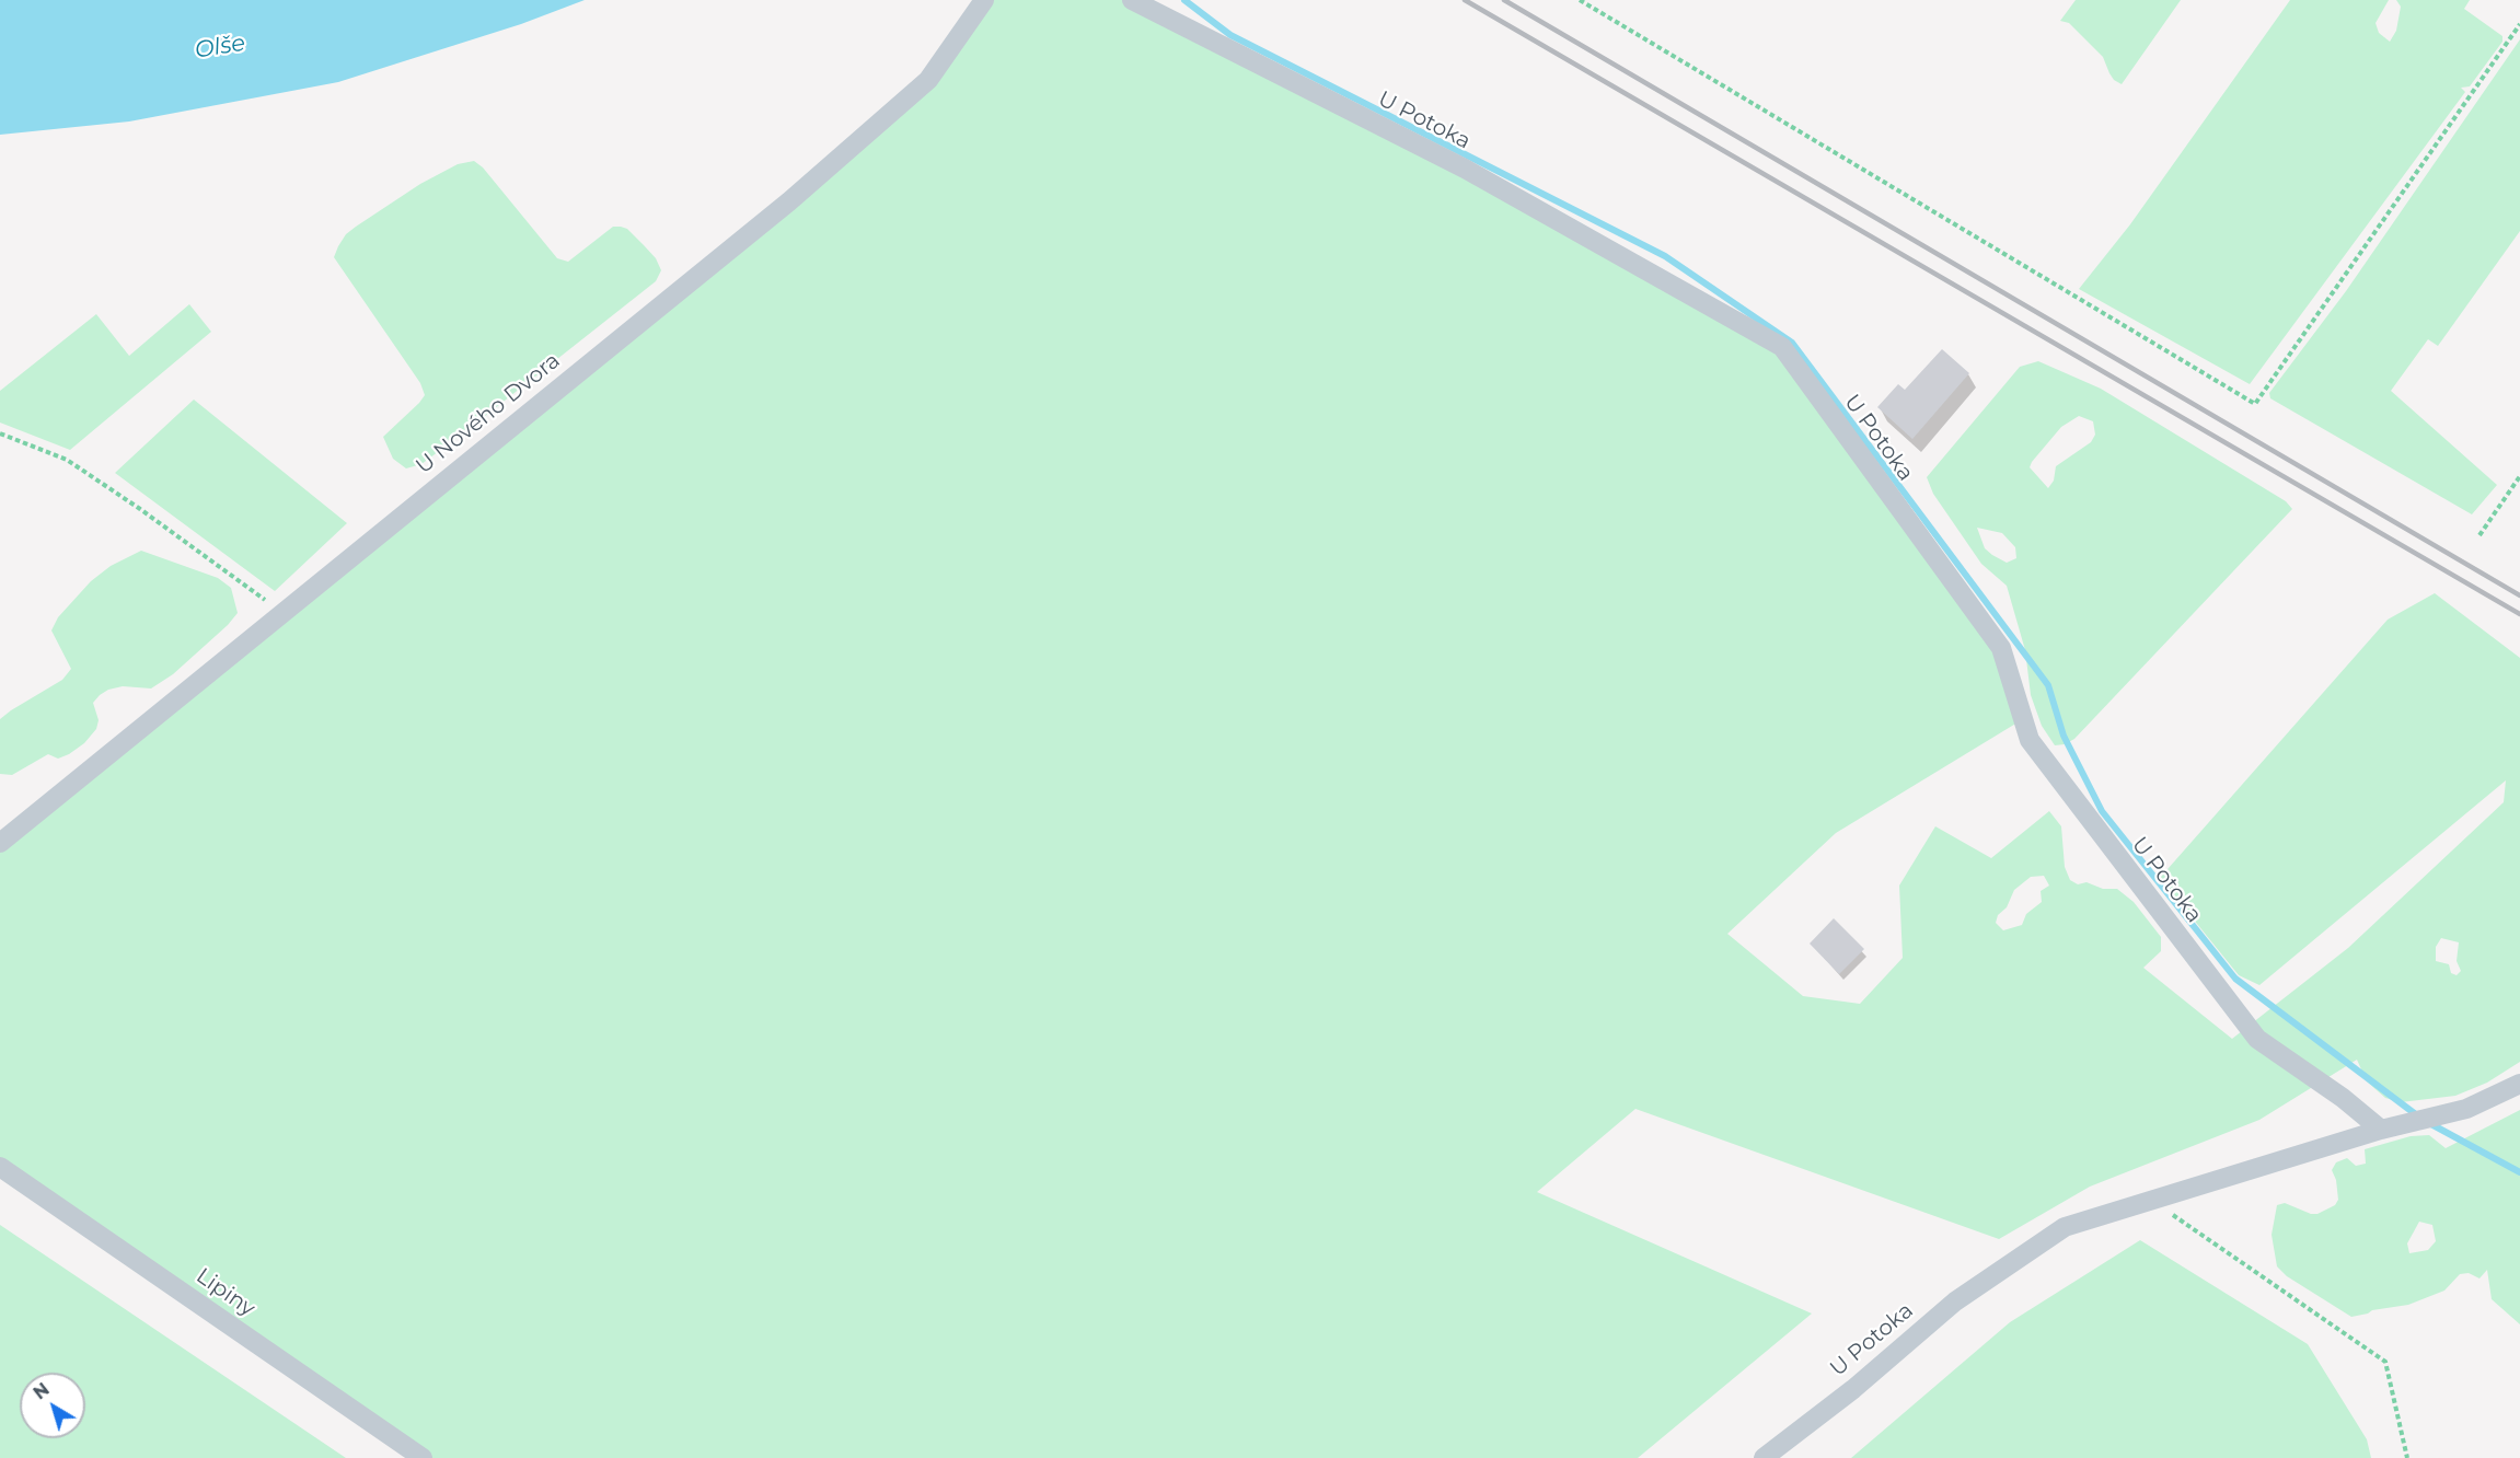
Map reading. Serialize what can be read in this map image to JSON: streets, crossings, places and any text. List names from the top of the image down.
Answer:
{
  "streets": {
    "street": ["U Potoka", "U Nového Dvora", "Lipiny"]
  },
  "water": ["Olše"],
  "north": "top left"
}
